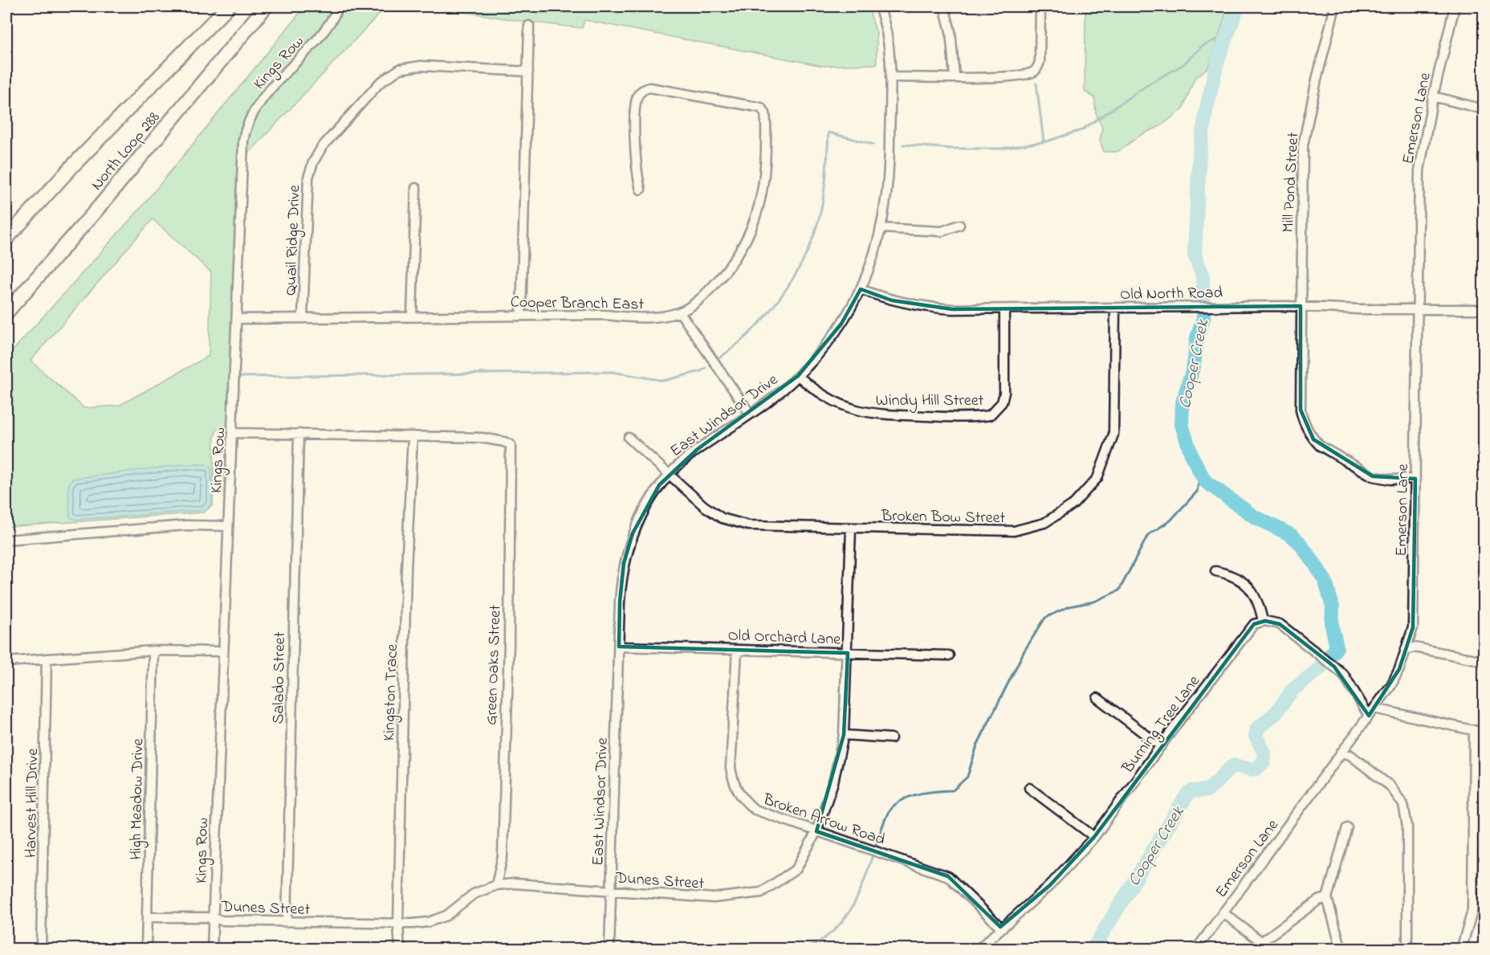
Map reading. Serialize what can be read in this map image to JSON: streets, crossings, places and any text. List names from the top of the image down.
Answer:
{
  "streets": {
    "highway": ["North Loop 288"],
    "street": [
      "Kings Row",
      "Emerson Lane",
      "Mill Pond Street",
      "Quail Ridge Drive",
      "Old North Road",
      "Cooper Branch East",
      "Windy Hill Street",
      "East Windsor Drive",
      "Broken Bow Street",
      "Old Orchard Lane",
      "Green Oaks Street",
      "Salado Street",
      "Kingston Trace",
      "Burning Tree Lane",
      "High Meadow Drive",
      "Harvest Hill Drive",
      "Broken Arrow Road",
      "Dunes Street"
    ]
  },
  "crossings": [
    ["Kings Row", "Cooper Branch East"],
    ["Kings Row", "Dunes Street"],
    ["Emerson Lane", "Mill Pond Street"],
    ["Emerson Lane", "Old North Road"],
    ["Mill Pond Street", "Old North Road"],
    ["Quail Ridge Drive", "Cooper Branch East"],
    ["Old North Road", "Windy Hill Street"],
    ["Old North Road", "East Windsor Drive"],
    ["Old North Road", "Broken Bow Street"],
    ["Windy Hill Street", "East Windsor Drive"],
    ["East Windsor Drive", "Broken Bow Street"],
    ["East Windsor Drive", "Old Orchard Lane"],
    ["East Windsor Drive", "Dunes Street"],
    ["Broken Bow Street", "Dunes Street"],
    ["Old Orchard Lane", "Broken Arrow Road"],
    ["Old Orchard Lane", "Dunes Street"],
    ["Green Oaks Street", "Kingston Trace"],
    ["Green Oaks Street", "Dunes Street"],
    ["Salado Street", "Dunes Street"],
    ["Kingston Trace", "Dunes Street"],
    ["Burning Tree Lane", "Broken Arrow Road"],
    ["High Meadow Drive", "Dunes Street"],
    ["Broken Arrow Road", "Dunes Street"]
  ],
  "water": ["Cooper Creek"]
}
